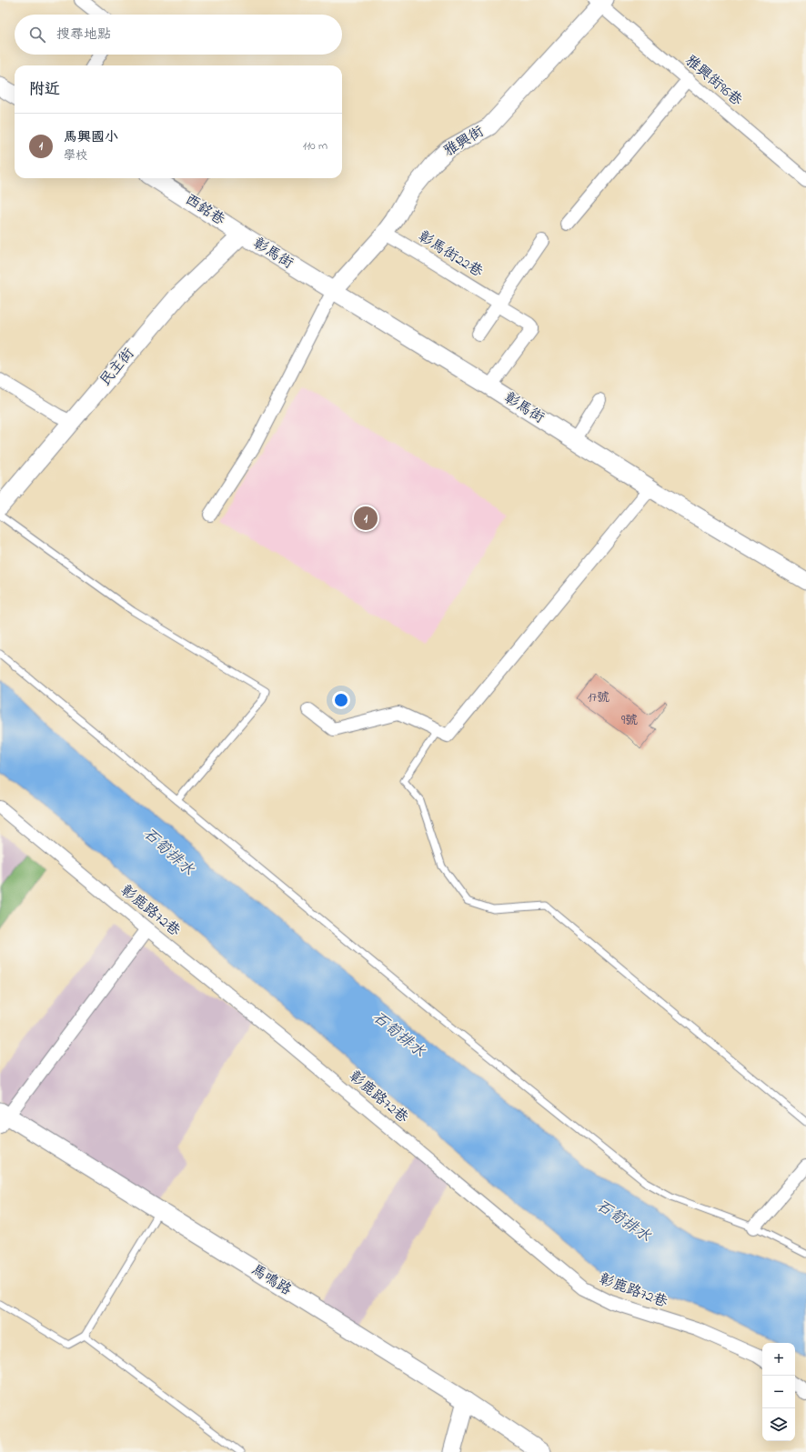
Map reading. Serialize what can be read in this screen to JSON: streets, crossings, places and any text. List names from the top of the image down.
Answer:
{
  "streets": {
    "street": [
      "雅興街96巷",
      "雅興街",
      "西銘巷",
      "彰馬街",
      "彰馬街22巷",
      "民主街",
      "彰鹿路72巷",
      "馬鳴路"
    ]
  },
  "crossings": [
    ["雅興街96巷", "雅興街"],
    ["雅興街", "彰馬街"],
    ["雅興街", "彰馬街22巷"],
    ["西銘巷", "彰馬街"],
    ["西銘巷", "民主街"],
    ["彰馬街", "彰馬街22巷"],
    ["彰馬街", "民主街"]
  ],
  "water": ["石筍排水"],
  "house_numbers": ["17號", "9號"],
  "page": {
    "search": "搜尋地點",
    "heading": "附近",
    "list": [
      {
        "mark": "1",
        "name": "馬興國小",
        "note": "學校",
        "value": "110 m"
      }
    ],
    "pins": "1",
    "map_buttons": ["+", "−"]
  }
}
